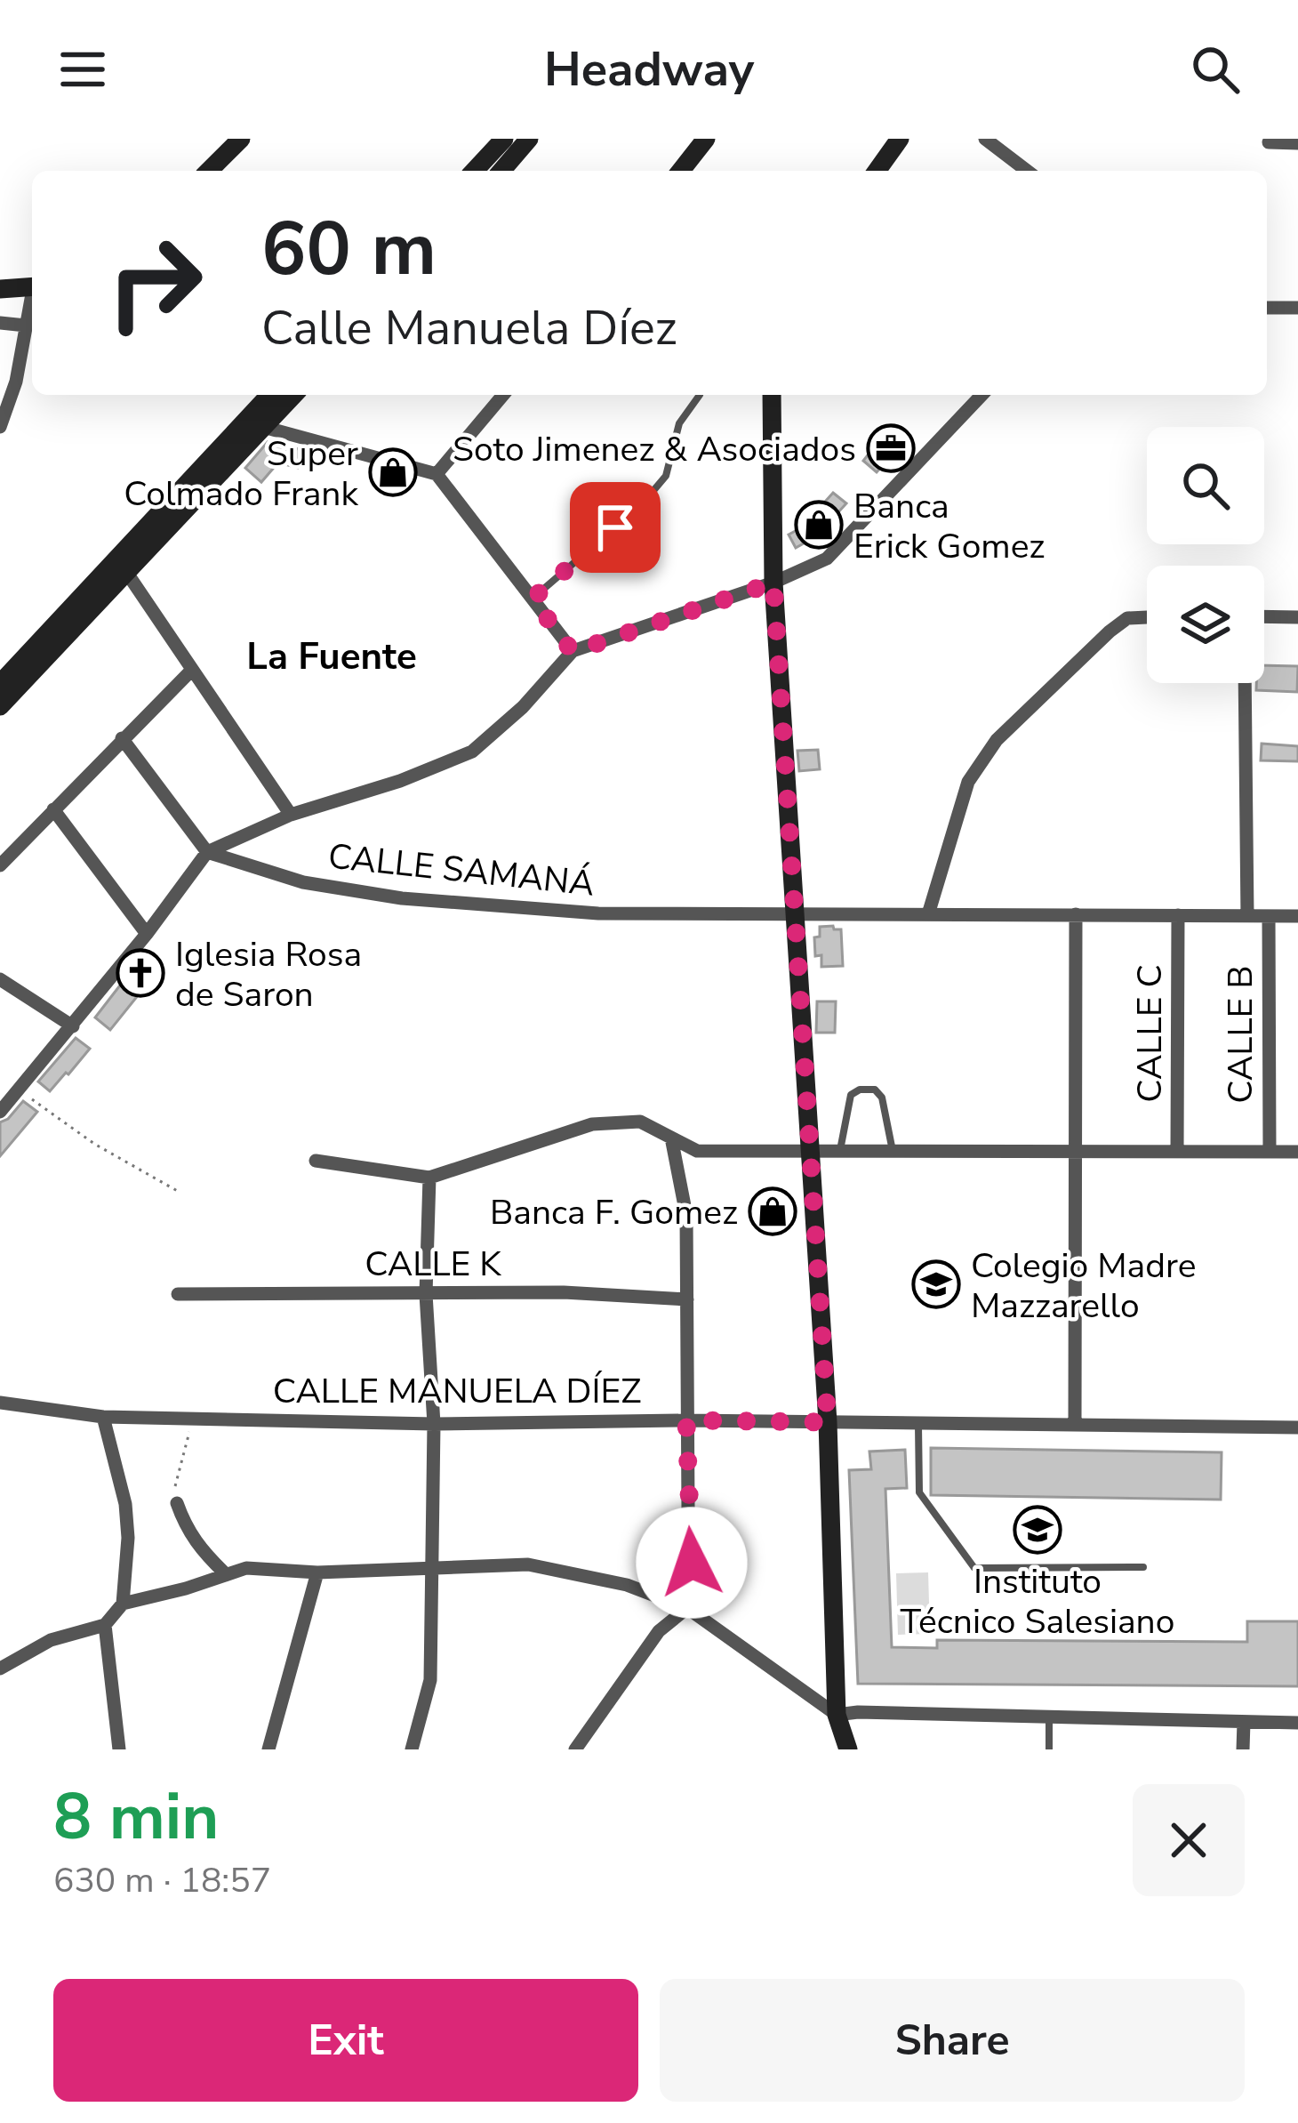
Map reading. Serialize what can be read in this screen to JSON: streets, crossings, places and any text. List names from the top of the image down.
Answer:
{
  "streets": {
    "street": [
      "CALLE SAMANÁ",
      "CALLE C",
      "CALLE B",
      "CALLE K",
      "CALLE MANUELA DÍEZ"
    ]
  },
  "crossings": [
    ["CALLE SAMANÁ", "CALLE C"],
    ["CALLE SAMANÁ", "CALLE B"]
  ],
  "districts": ["La Fuente"],
  "places": {
    "office": ["Soto Jimenez & Asociados"],
    "shop": ["Super Colmado Frank", "Banca Erick Gomez", "Banca F. Gomez"],
    "church": ["Iglesia Rosa de Saron"],
    "school or university": ["Colegio Madre Mazzarello", "Instituto Técnico Salesiano"]
  },
  "page": {
    "header": "Headway",
    "turn": ["60 m", "Calle Manuela Díez"],
    "heading": ["8 min", "630 m · 18:57"],
    "buttons": ["Exit", "Share"]
  }
}
